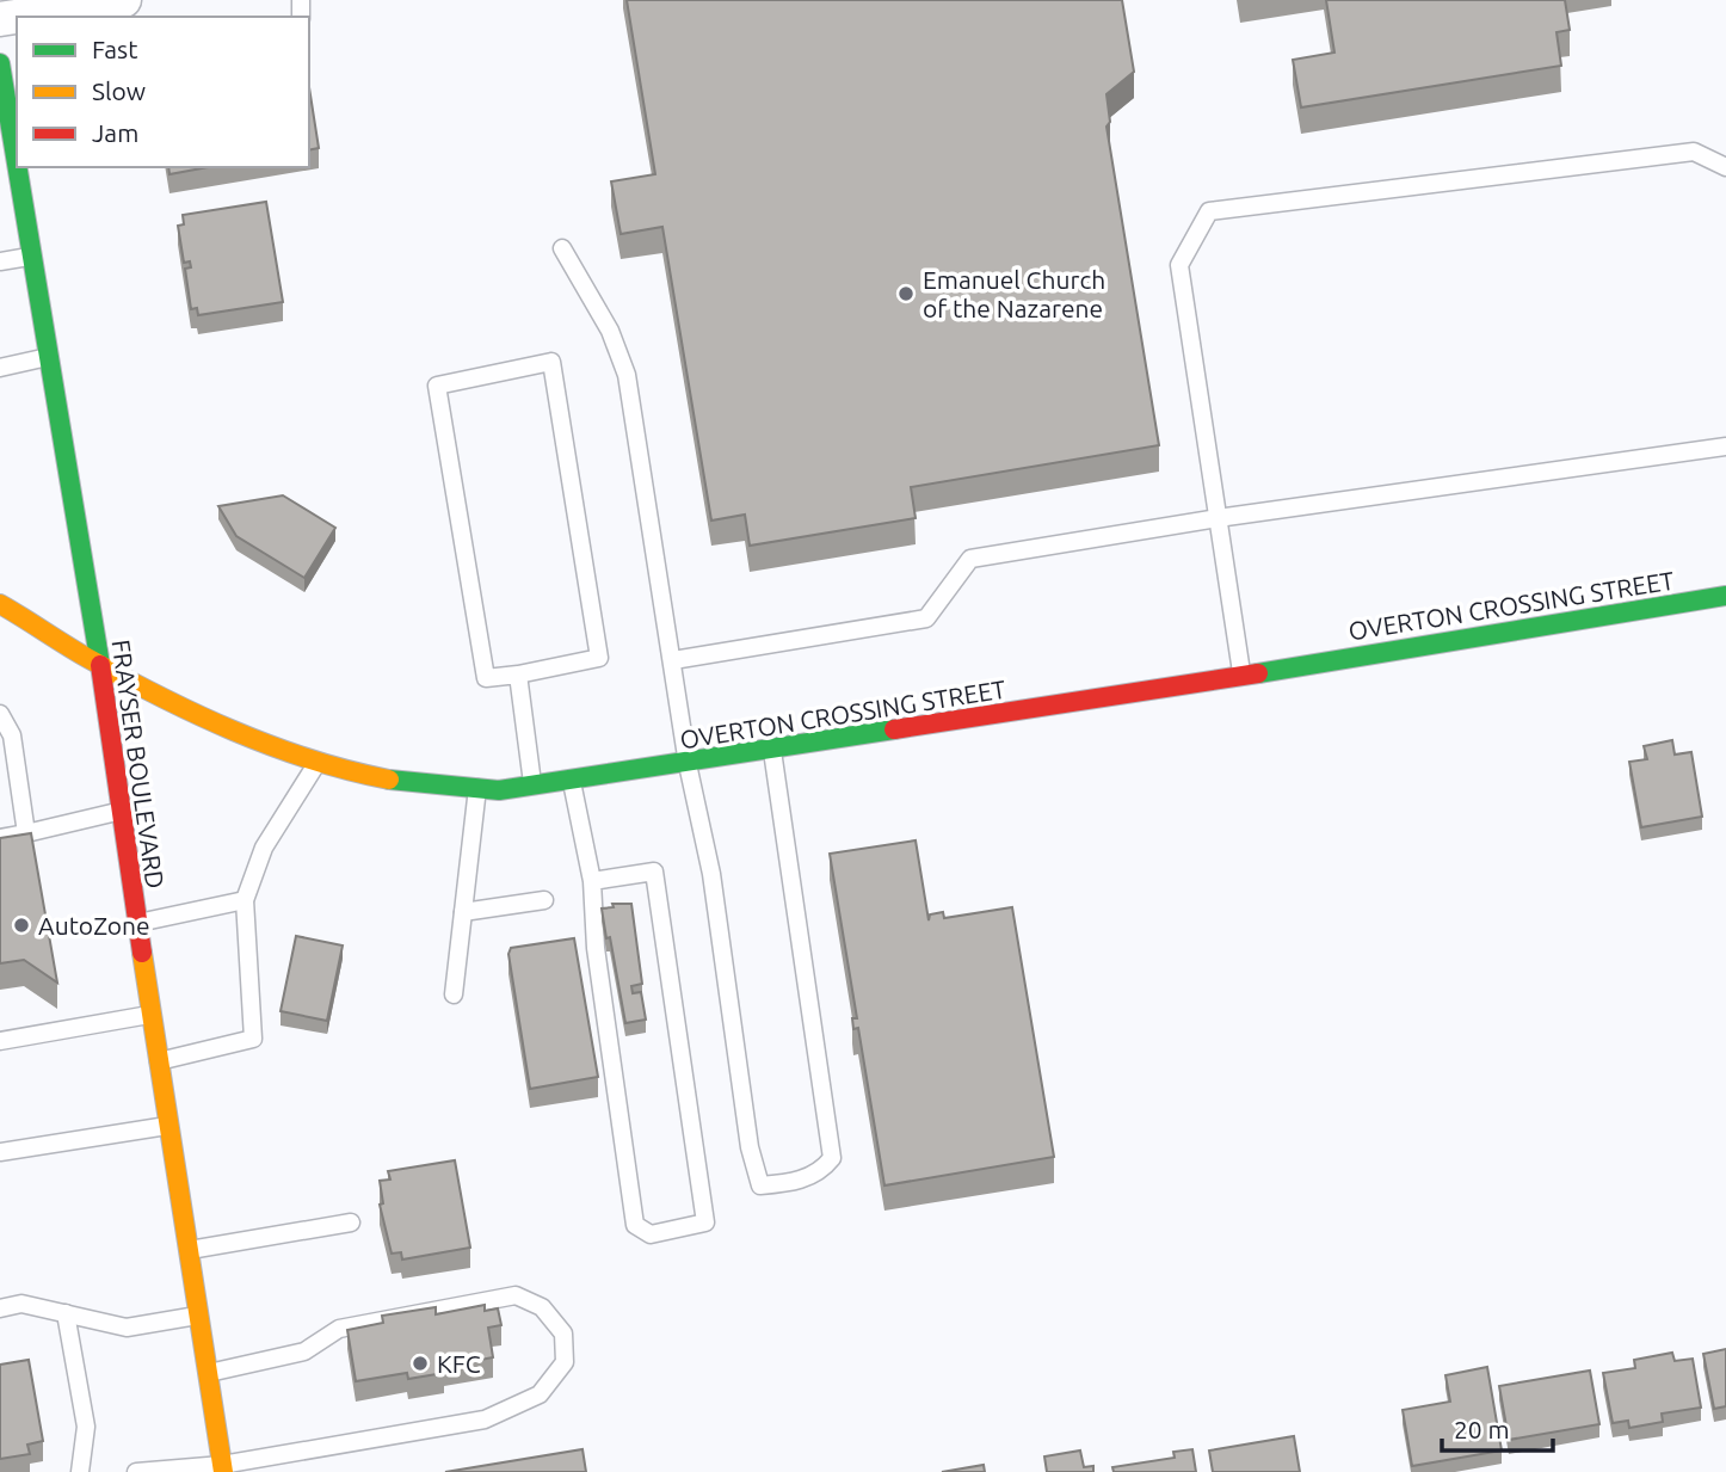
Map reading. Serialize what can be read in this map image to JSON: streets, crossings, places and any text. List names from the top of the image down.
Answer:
{
  "streets": {
    "main road": ["OVERTON CROSSING STREET", "FRAYSER BOULEVARD"]
  },
  "crossings": [
    ["OVERTON CROSSING STREET", "FRAYSER BOULEVARD"]
  ],
  "places": ["Emanuel Church of the Nazarene", "AutoZone", "KFC"],
  "legend": ["Fast", "Slow", "Jam"],
  "scale_bar": "20 m"
}
